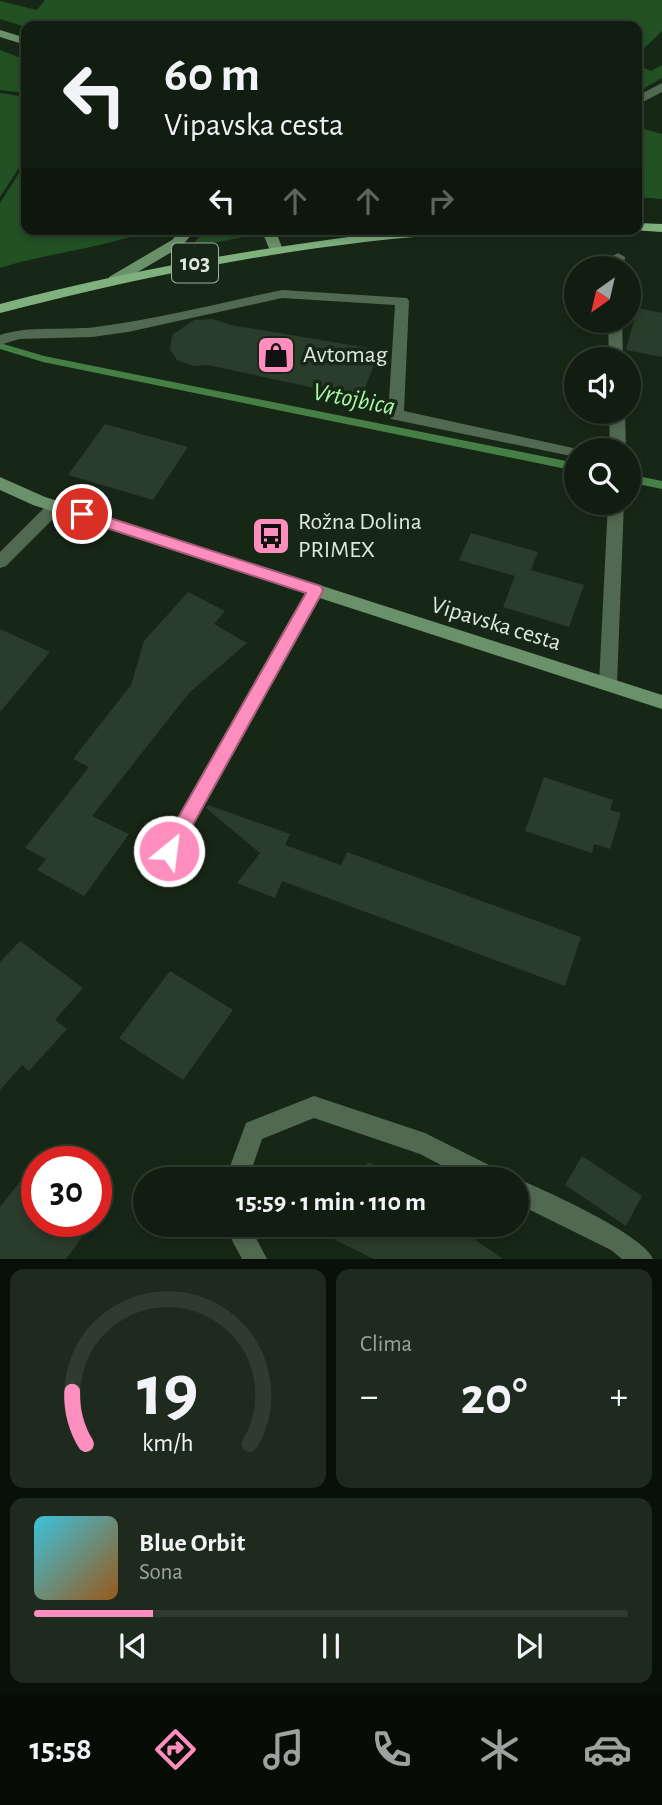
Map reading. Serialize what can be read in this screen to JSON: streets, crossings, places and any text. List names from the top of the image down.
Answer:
{
  "streets": {
    "main road": ["103", "Vipavska cesta"]
  },
  "water": ["Vrtojbica"],
  "places": {
    "shop": ["Avtomag"],
    "bus stop": ["Rožna Dolina PRIMEX"]
  },
  "north": "bottom left",
  "page": {
    "turn": ["60 m", "Vipavska cesta"],
    "limit": "30",
    "trip": "15:59 · 1 min · 110 m",
    "tile": "Clima",
    "heat": ["−", "20°", "+"],
    "song": ["Blue Orbit", "Sona"],
    "tabs": "15:58",
    "gauge": ["19", "km/h"]
  }
}
